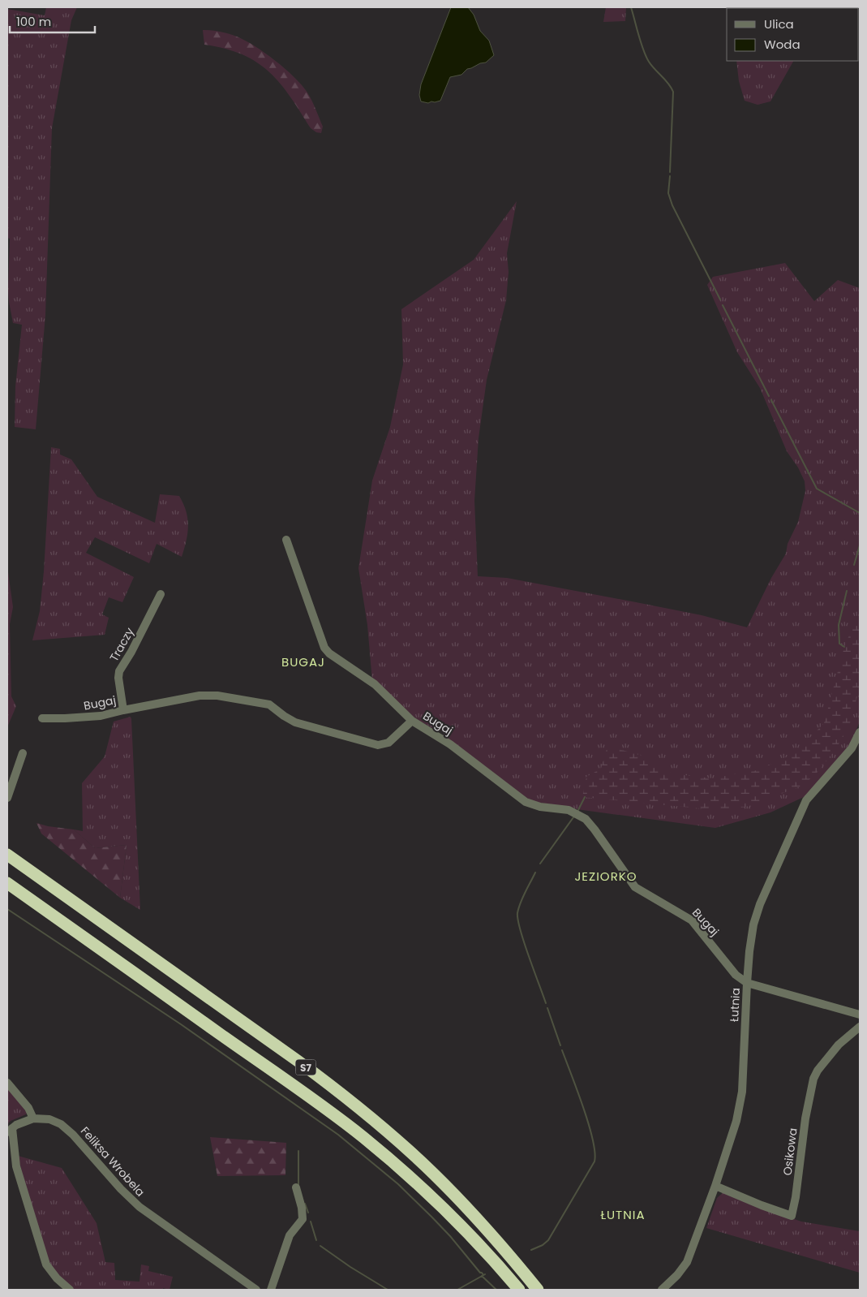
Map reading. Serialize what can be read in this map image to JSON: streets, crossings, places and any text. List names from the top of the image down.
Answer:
{
  "streets": {
    "highway": ["S7"],
    "street": [
      "Traczy",
      "Bugaj",
      "Łutnia",
      "Osikowa",
      "Feliksa Wrobela"
    ]
  },
  "crossings": [
    ["Traczy", "Bugaj"],
    ["Bugaj", "Łutnia"],
    ["Łutnia", "Osikowa"]
  ],
  "districts": ["BUGAJ", "JEZIORKO", "ŁUTNIA"],
  "legend": ["Ulica", "Woda"],
  "scale_bar": "100 m"
}
